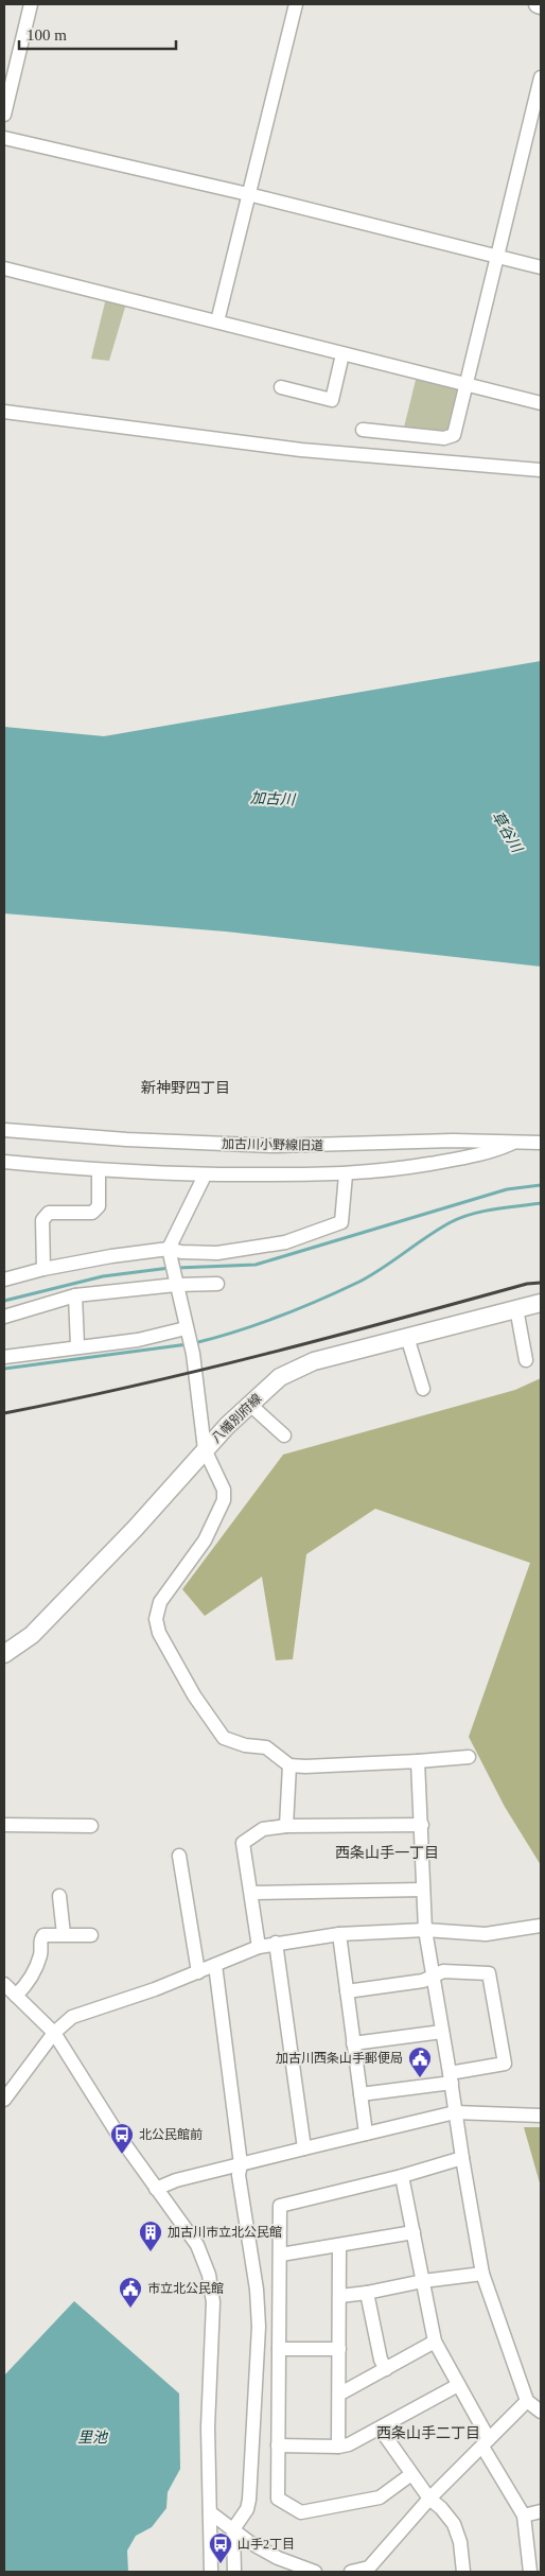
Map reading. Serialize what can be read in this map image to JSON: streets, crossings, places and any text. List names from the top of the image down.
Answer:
{
  "streets": {
    "main road": ["八幡別府線"],
    "street": ["加古川小野線旧道"]
  },
  "districts": ["新神野四丁目", "西条山手一丁目", "西条山手二丁目"],
  "water": ["加古川", "草谷川", "里池"],
  "places": {
    "public building": ["加古川西条山手郵便局", "市立北公民館"],
    "bus stop": ["北公民館前", "山手2丁目"],
    "building": ["加古川市立北公民館"]
  },
  "scale_bar": "100 m"
}
